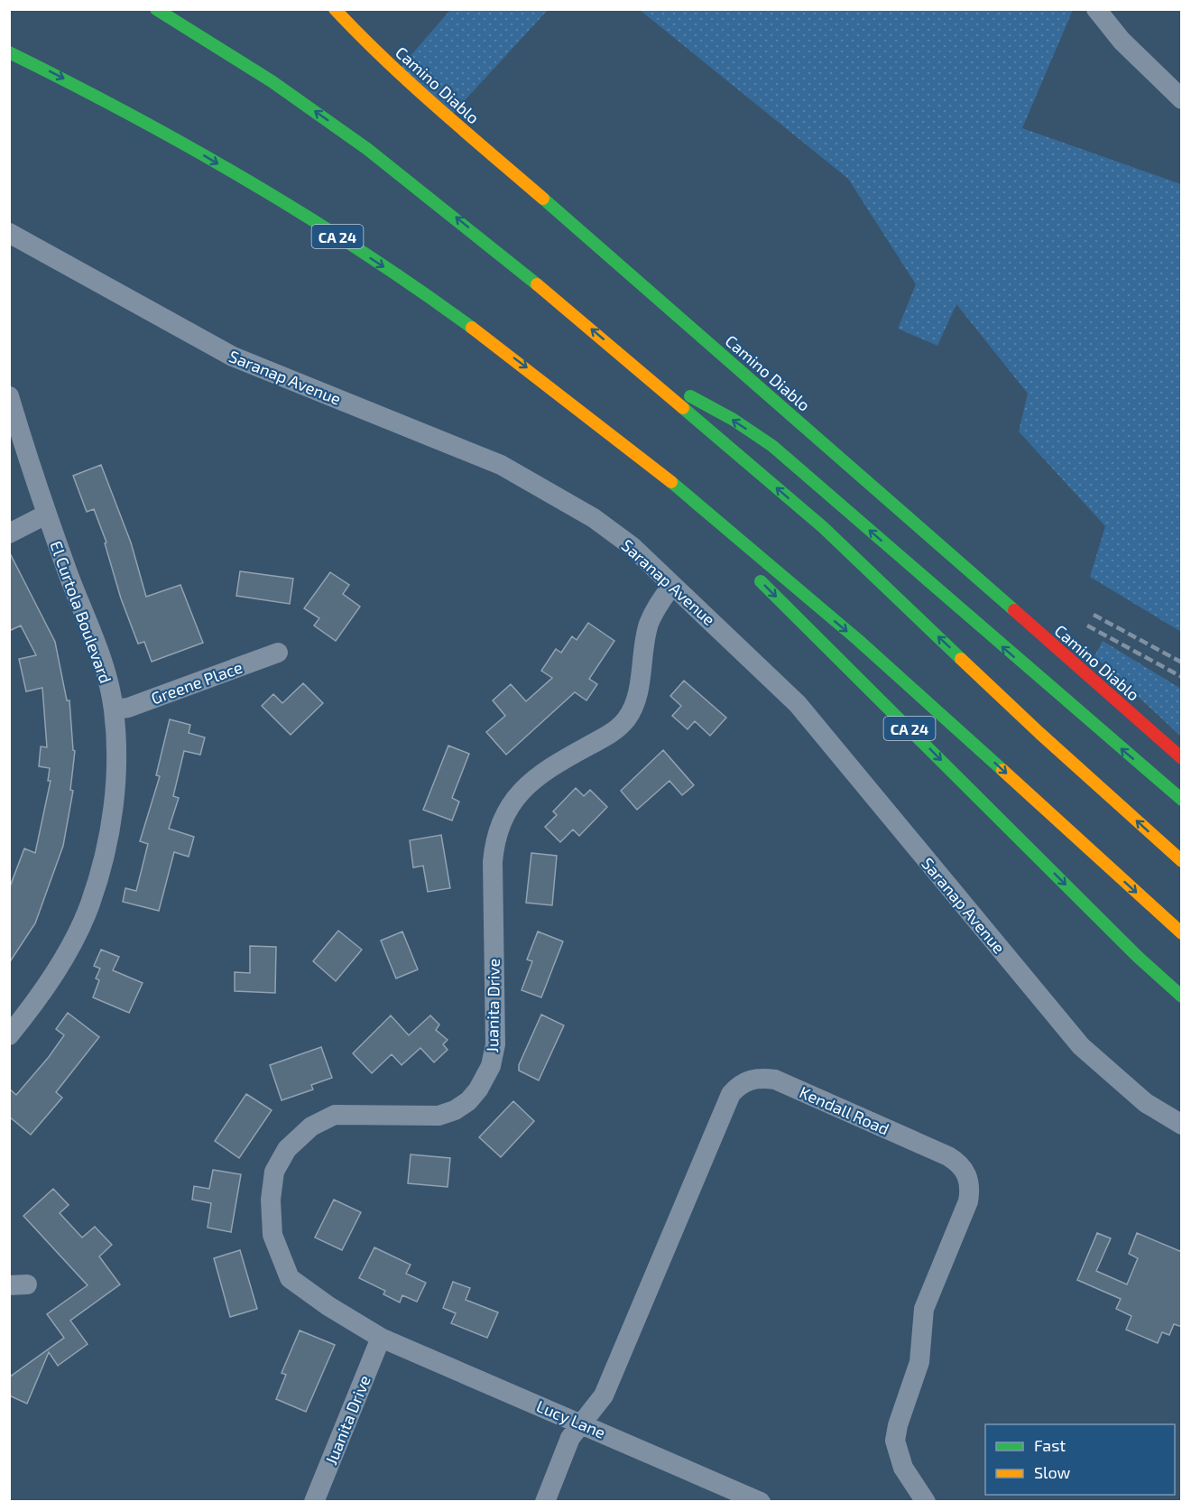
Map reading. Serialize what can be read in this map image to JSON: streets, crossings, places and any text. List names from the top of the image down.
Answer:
{
  "streets": {
    "main road": ["Camino Diablo", "CA 24"],
    "street": [
      "Saranap Avenue",
      "El Curtola Boulevard",
      "Greene Place",
      "Juanita Drive",
      "Kendall Road",
      "Lucy Lane"
    ]
  },
  "crossings": [
    ["Saranap Avenue", "Juanita Drive"],
    ["El Curtola Boulevard", "Greene Place"],
    ["Juanita Drive", "Lucy Lane"],
    ["Kendall Road", "Lucy Lane"]
  ],
  "legend": ["Fast", "Slow"]
}
